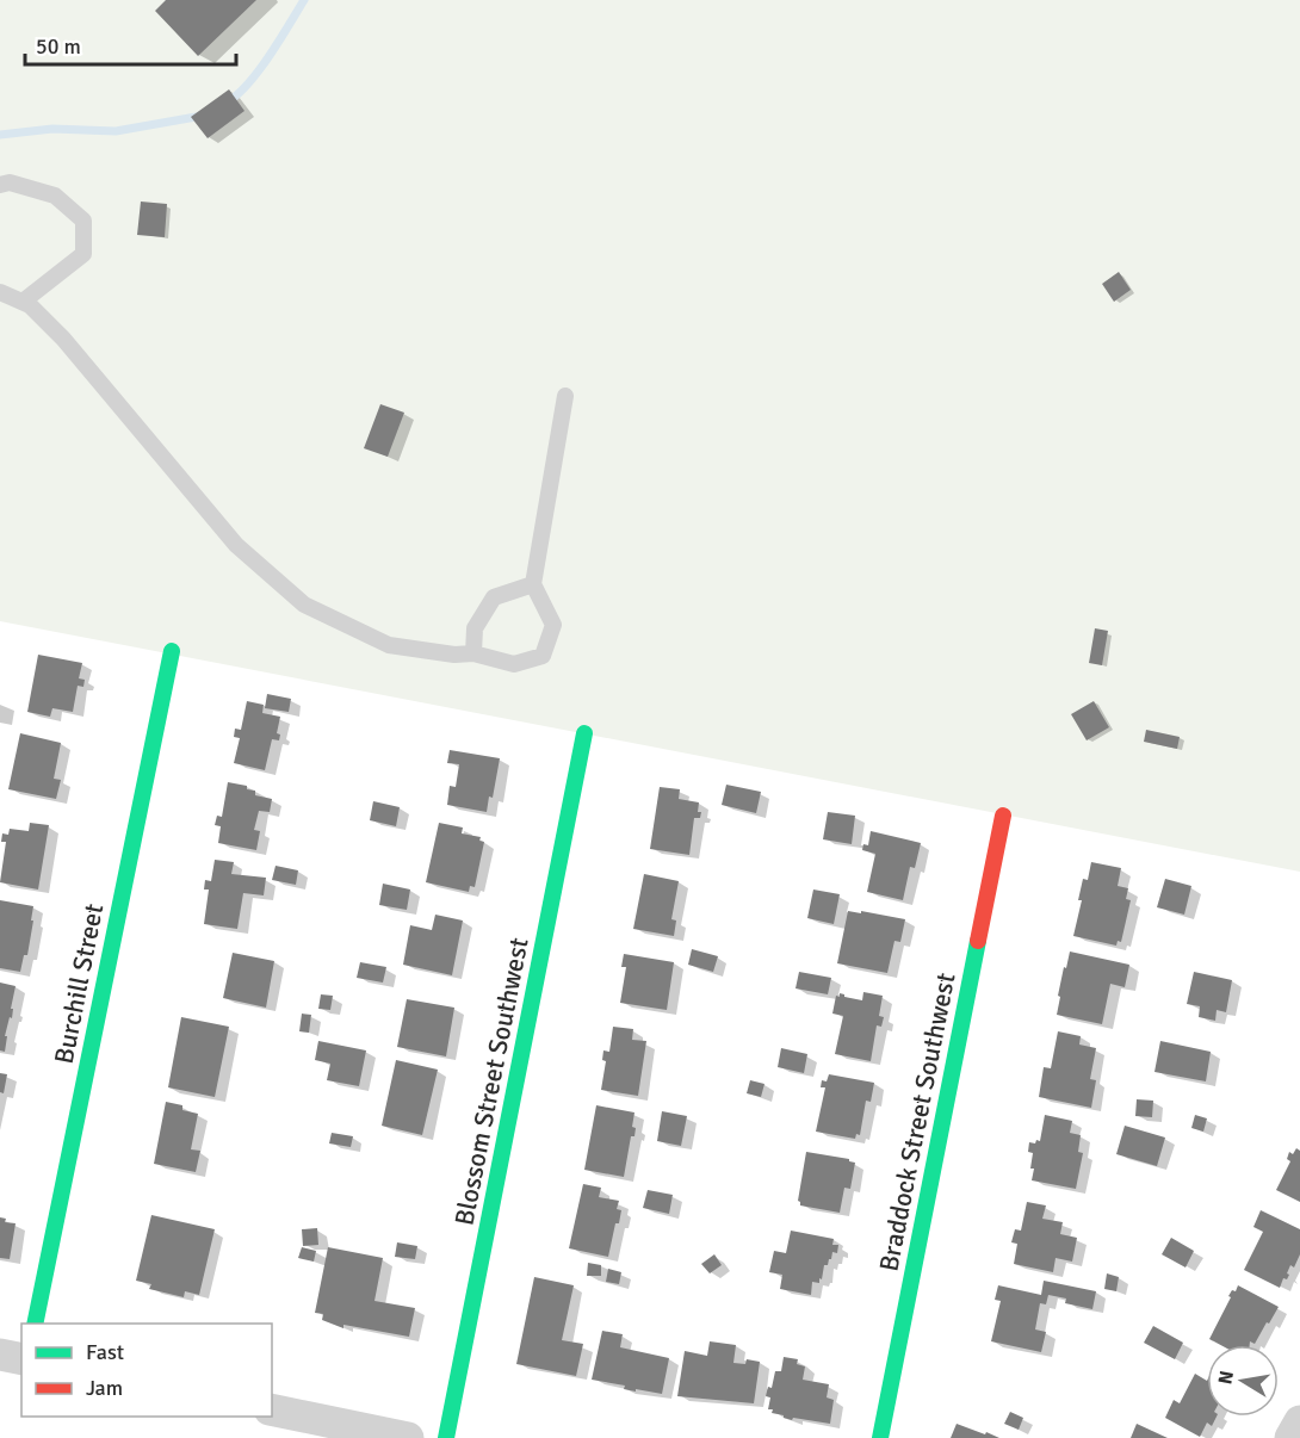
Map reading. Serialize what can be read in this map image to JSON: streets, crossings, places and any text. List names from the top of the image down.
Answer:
{
  "streets": {
    "street": ["Burchill Street", "Blossom Street Southwest", "Braddock Street Southwest"]
  },
  "legend": ["Fast", "Jam"],
  "scale_bar": "50 m",
  "north": "left"
}
